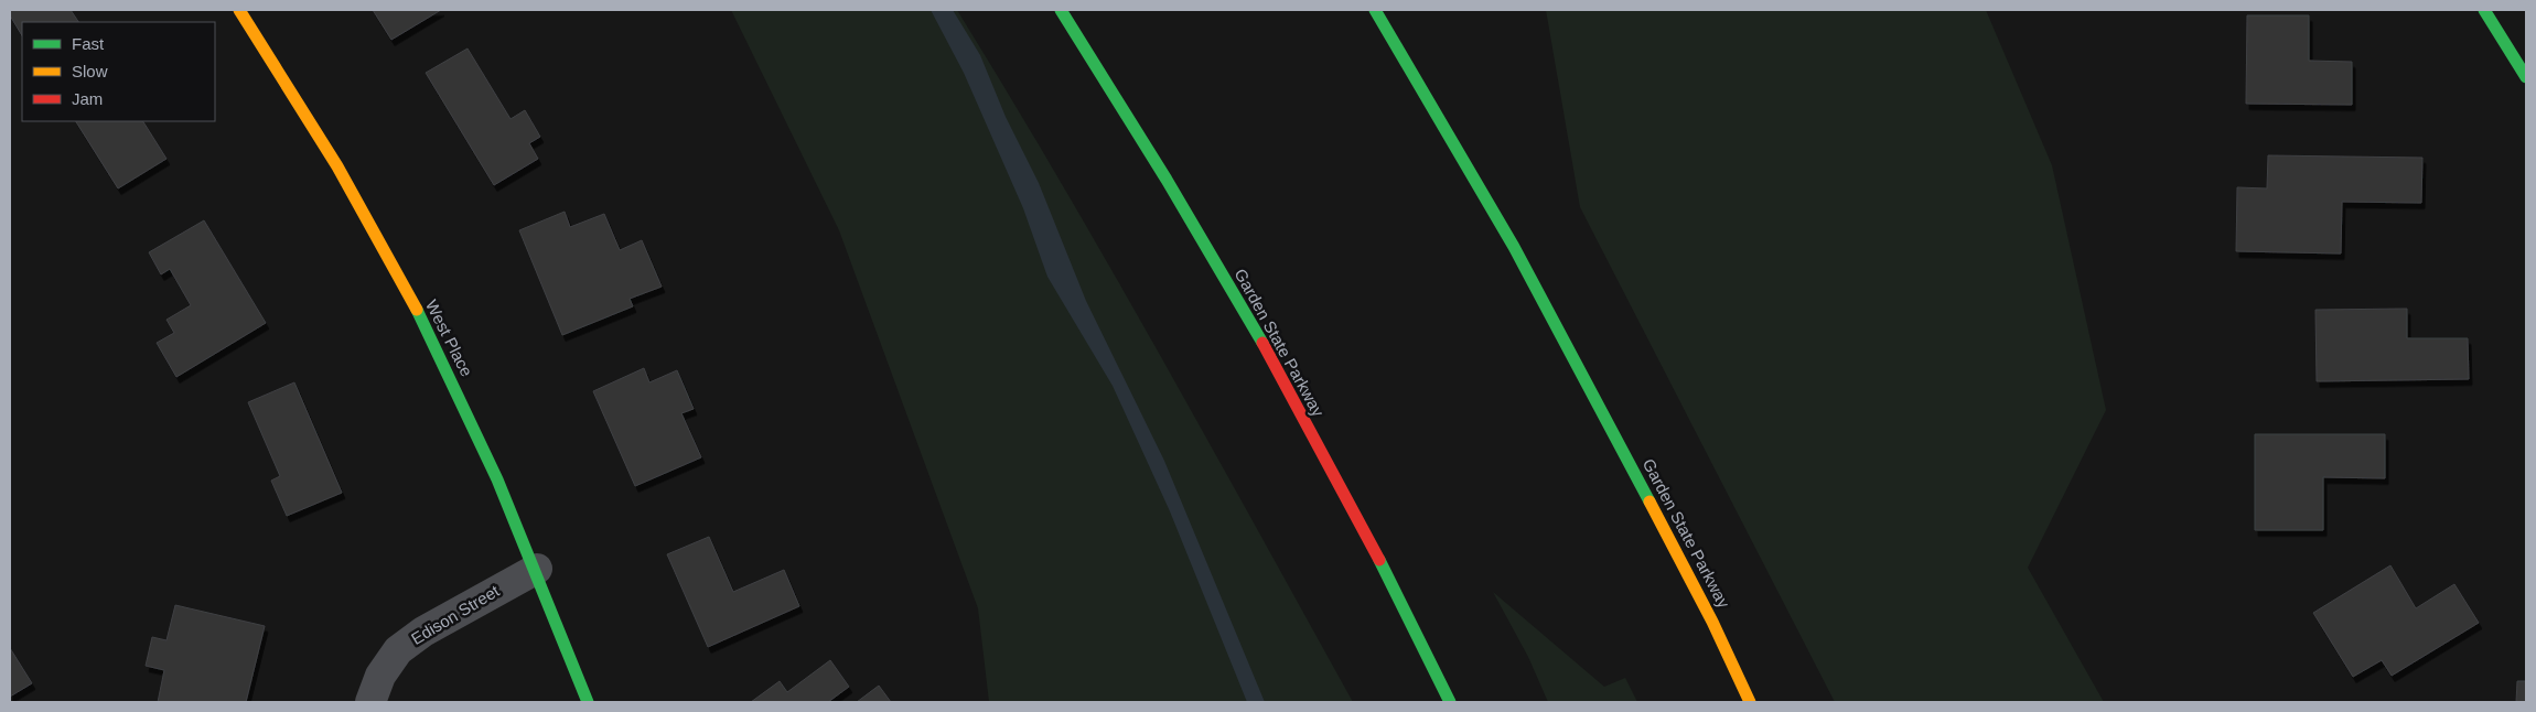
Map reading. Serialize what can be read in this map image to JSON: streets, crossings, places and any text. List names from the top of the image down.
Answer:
{
  "streets": {
    "main road": ["West Place", "Garden State Parkway"],
    "street": ["Edison Street"]
  },
  "crossings": [
    ["West Place", "Edison Street"]
  ],
  "legend": ["Fast", "Slow", "Jam"]
}
